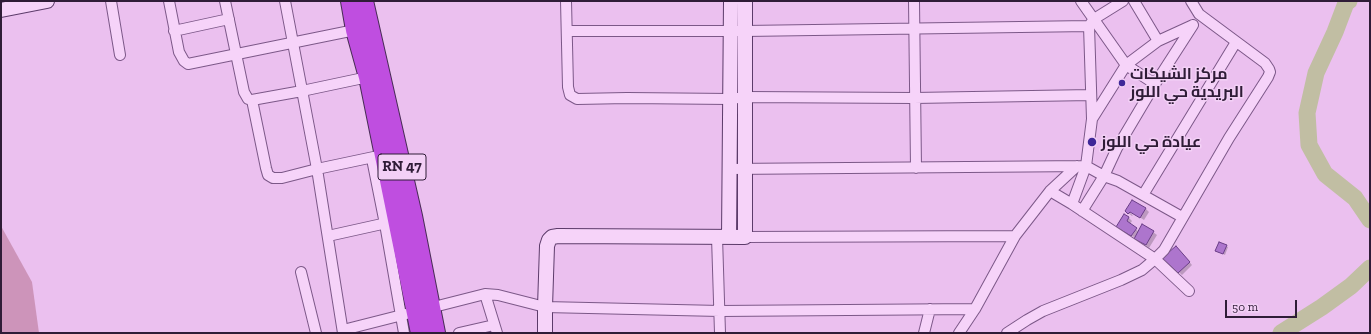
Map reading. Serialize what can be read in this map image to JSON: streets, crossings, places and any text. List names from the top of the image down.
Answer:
{
  "streets": {
    "highway": ["RN 47"]
  },
  "places": ["مركز الشيكات البريدية حي اللوز", "عيادة حي اللوز"],
  "scale_bar": "50 m"
}
